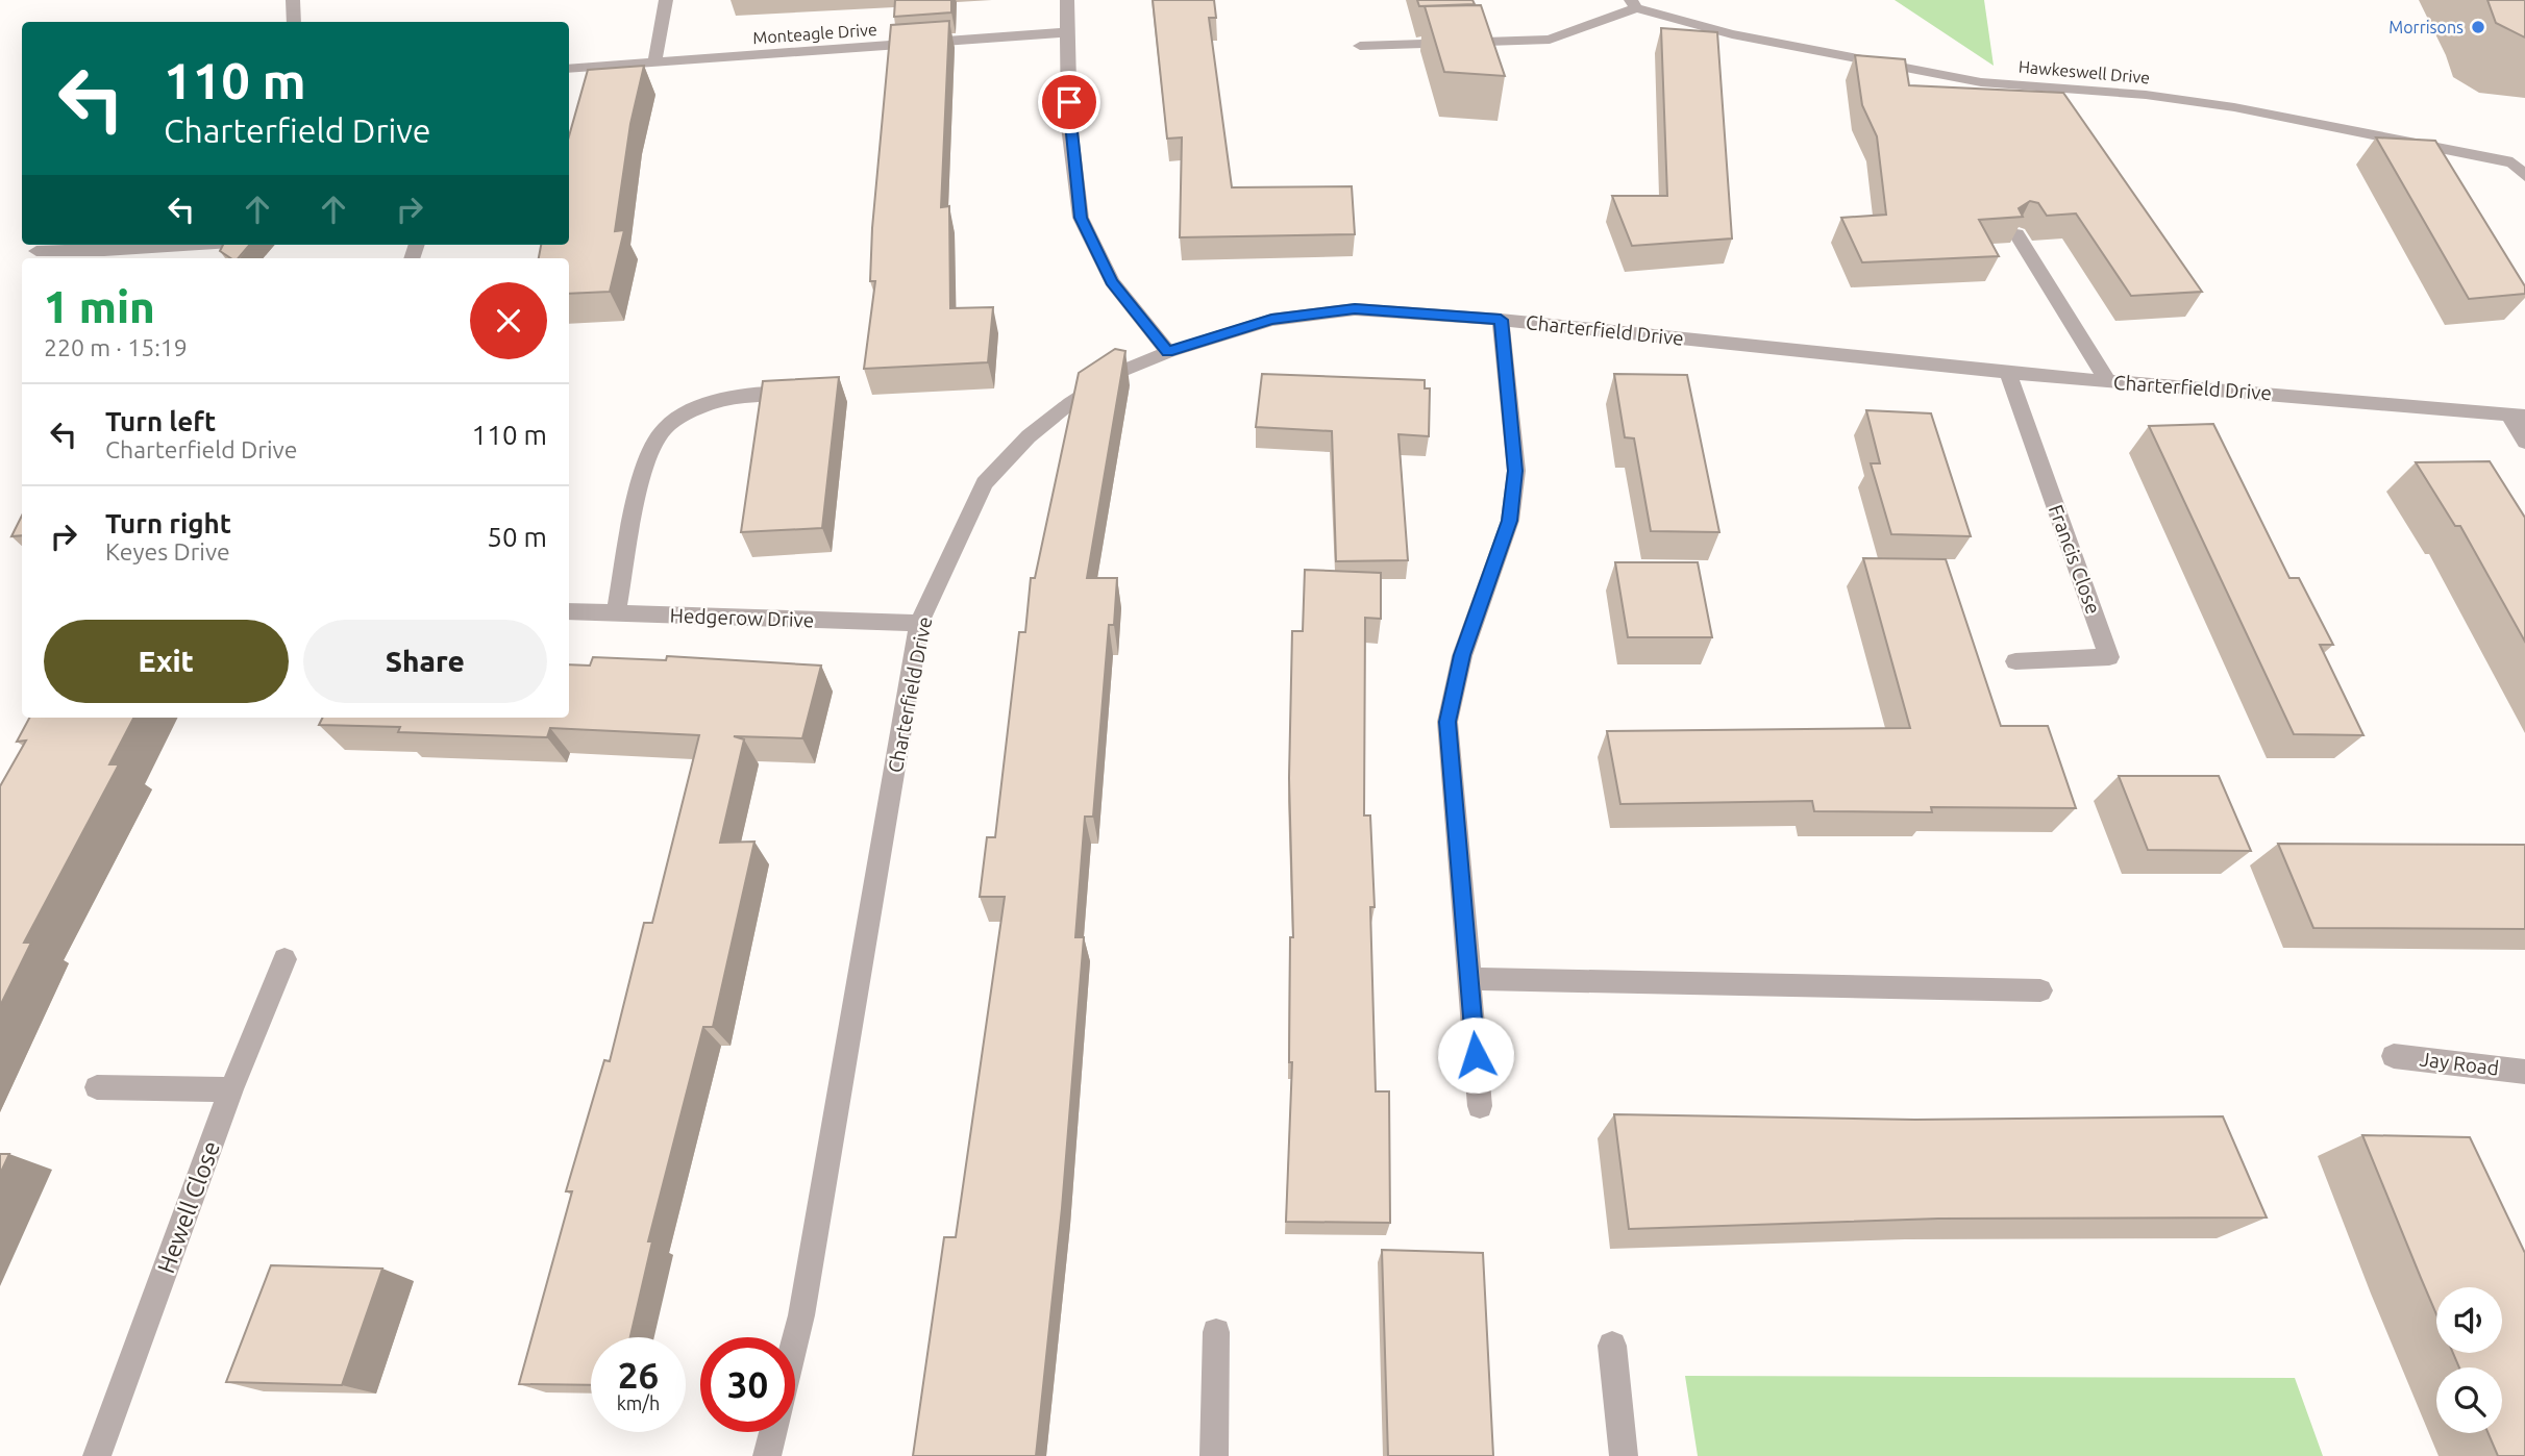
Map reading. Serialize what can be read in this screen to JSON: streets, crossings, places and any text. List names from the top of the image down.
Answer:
{
  "streets": {
    "street": [
      "Monteagle Drive",
      "Hawkeswell Drive",
      "Charterfield Drive",
      "Francis Close",
      "Hedgerow Drive",
      "Jay Road",
      "Hewell Close"
    ]
  },
  "crossings": [
    ["Charterfield Drive", "Francis Close"],
    ["Charterfield Drive", "Hedgerow Drive"]
  ],
  "places": ["Morrisons"],
  "page": {
    "turn": ["110 m", "Charterfield Drive"],
    "heading": ["1 min", "220 m · 15:19"],
    "list": [
      {
        "name": "Turn left",
        "note": "Charterfield Drive",
        "value": "110 m"
      },
      {
        "name": "Turn right",
        "note": "Keyes Drive",
        "value": "50 m"
      }
    ],
    "buttons": ["Exit", "Share"],
    "speed": "26 km/h",
    "limit": "30"
  }
}
